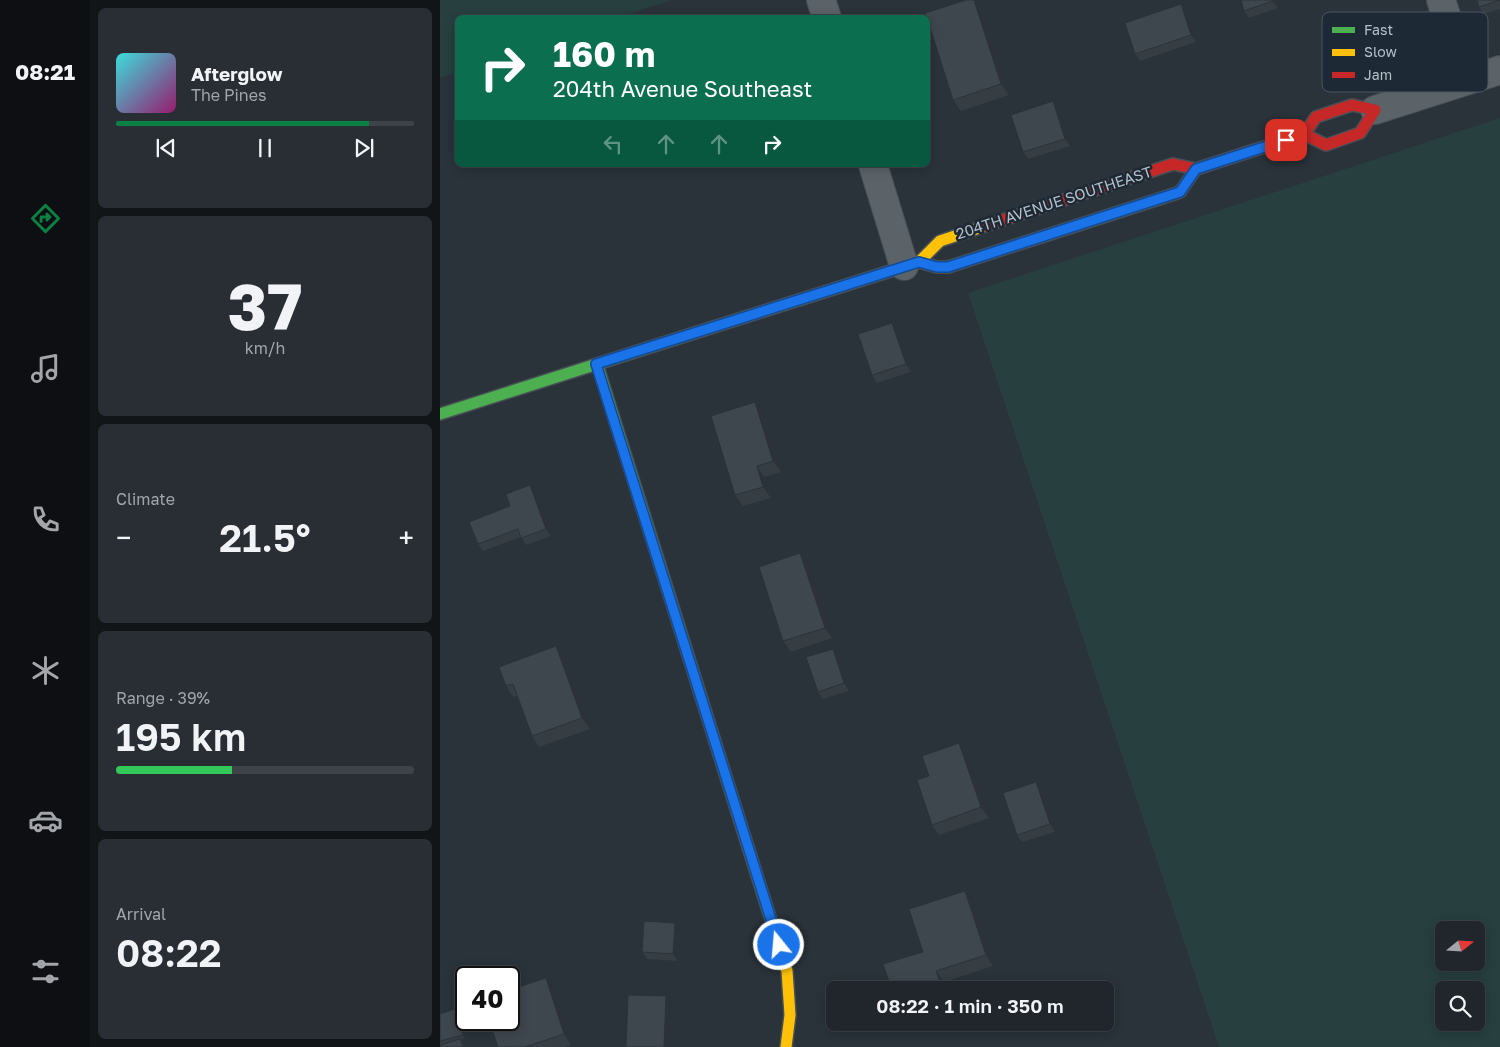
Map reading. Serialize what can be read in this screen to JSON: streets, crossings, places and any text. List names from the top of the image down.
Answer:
{
  "streets": {
    "street": ["204TH AVENUE SOUTHEAST"]
  },
  "legend": ["Fast", "Slow", "Jam"],
  "north": "right",
  "page": {
    "tabs": "08:21",
    "turn": ["160 m", "204th Avenue Southeast"],
    "song": ["Afterglow", "The Pines"],
    "tile": [
      ["37", "km/h"],
      "Climate",
      ["Range · 39%", "195 km"],
      ["Arrival", "08:22"]
    ],
    "heat": ["−", "21.5°", "+"],
    "limit": "40",
    "trip": "08:22 · 1 min · 350 m"
  }
}
